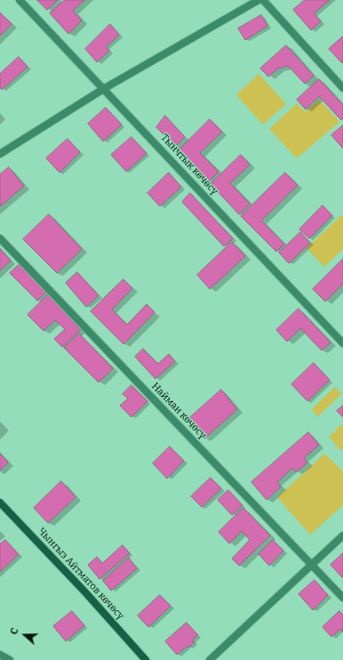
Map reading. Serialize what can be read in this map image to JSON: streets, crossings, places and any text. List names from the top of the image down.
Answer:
{
  "streets": {
    "main road": ["Чынгыз Айтматов көчөсү"],
    "street": ["Тынчтык көчөсү", "Найман көчөсү"]
  },
  "north": "left"
}
